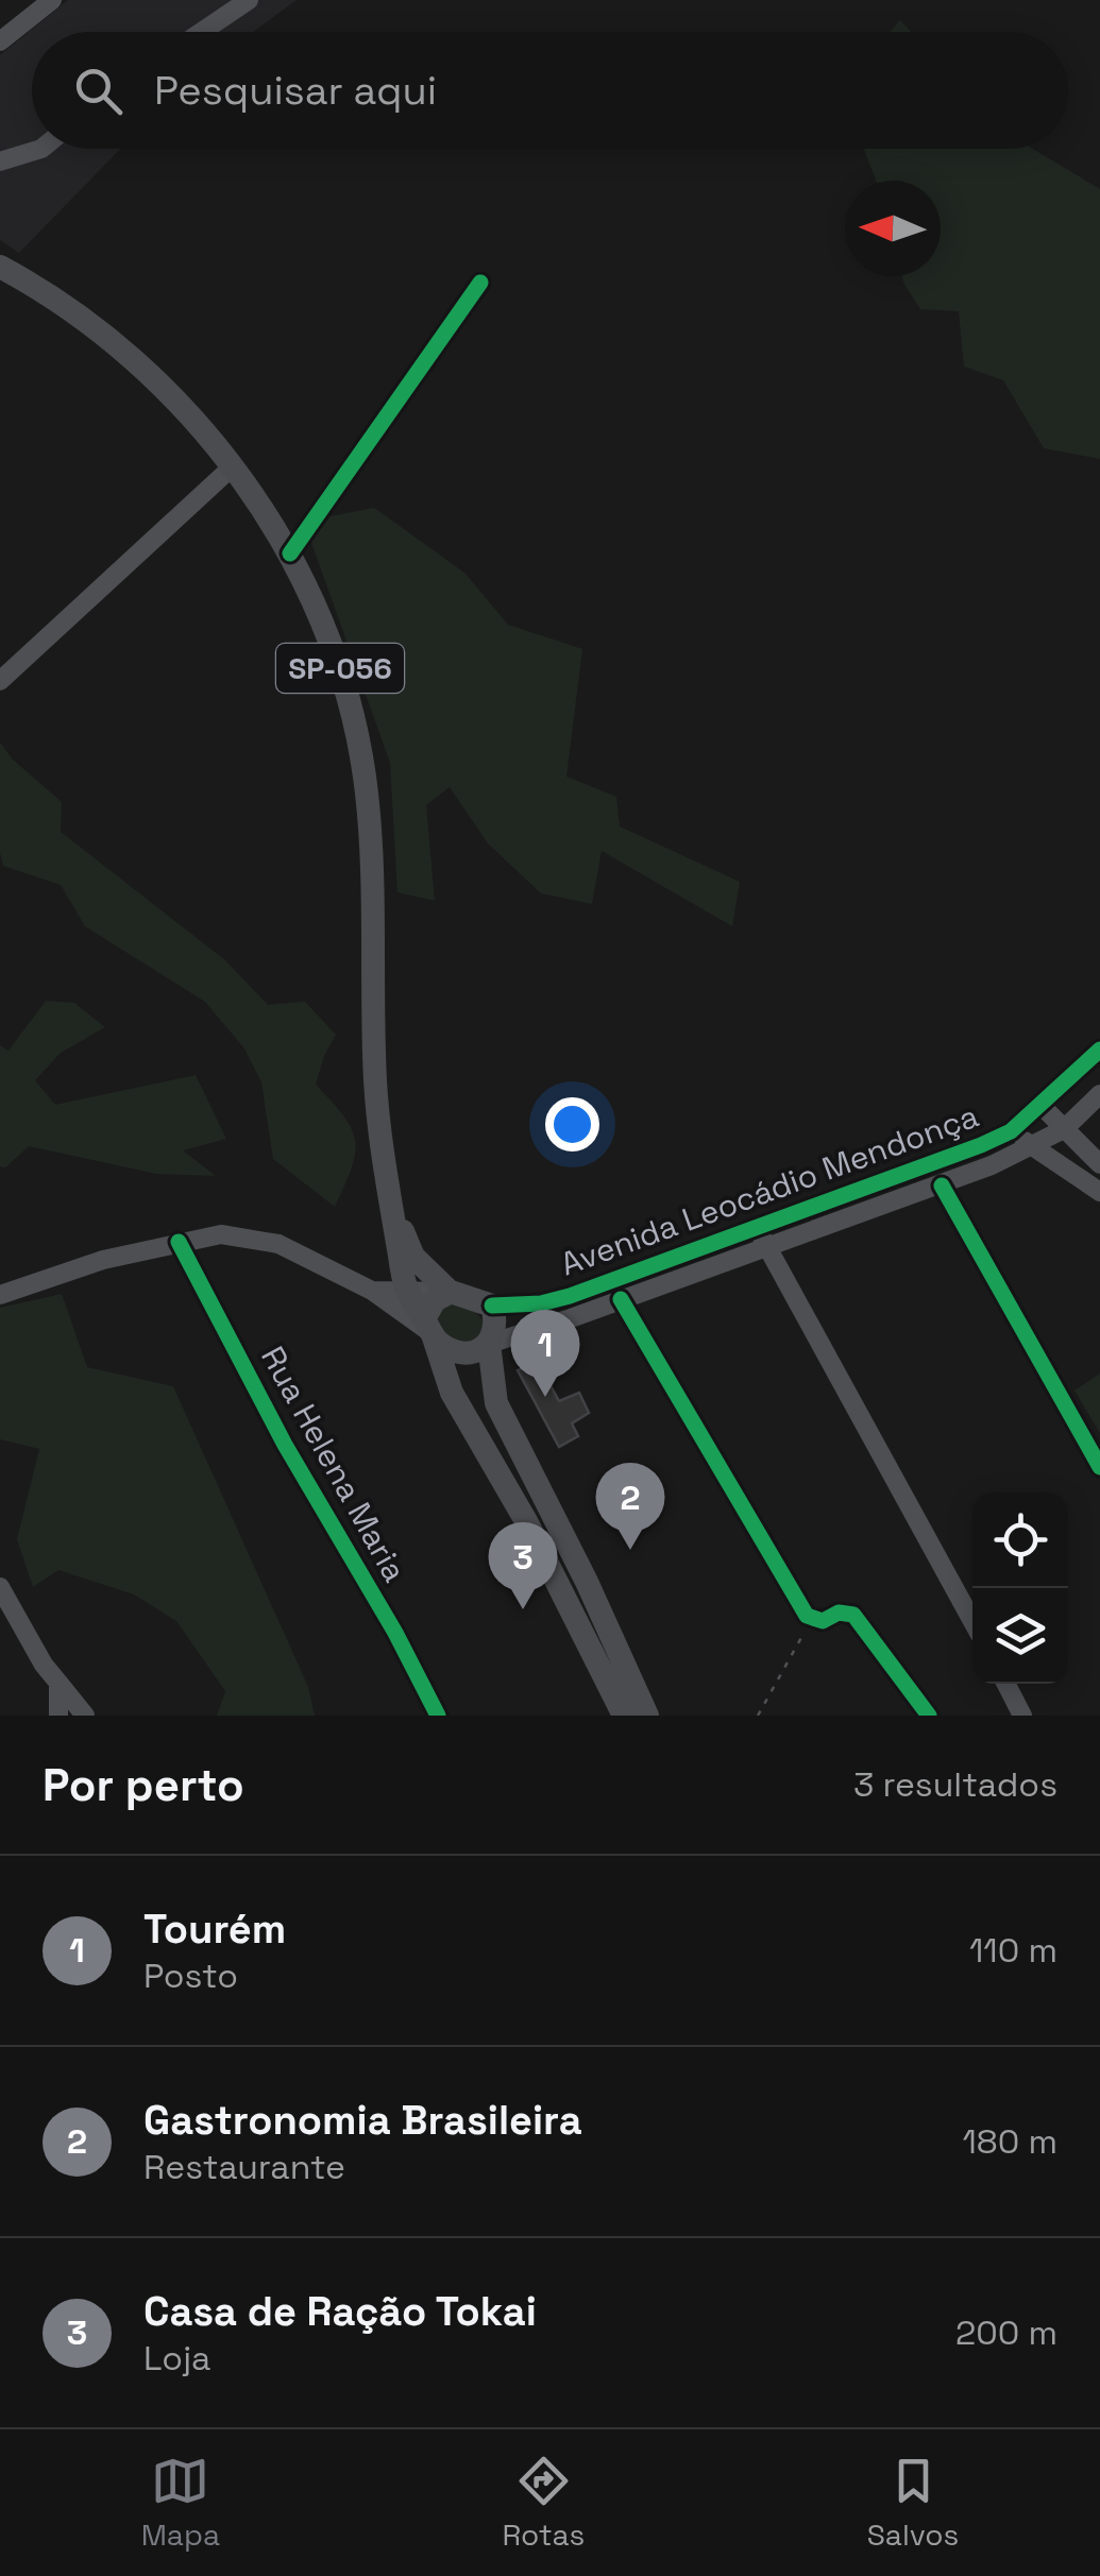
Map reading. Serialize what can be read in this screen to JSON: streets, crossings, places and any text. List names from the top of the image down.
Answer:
{
  "streets": {
    "main road": ["SP-056"],
    "street": ["Avenida Leocádio Mendonça", "Rua Helena Maria"]
  },
  "crossings": [
    ["SP-056", "Avenida Leocádio Mendonça"]
  ],
  "north": "left",
  "page": {
    "search": "Pesquisar aqui",
    "pins": ["1", "2", "3"],
    "heading": ["Por perto", "3 resultados"],
    "list": [
      {
        "mark": "1",
        "name": "Tourém",
        "note": "Posto",
        "value": "110 m"
      },
      {
        "mark": "2",
        "name": "Gastronomia Brasileira",
        "note": "Restaurante",
        "value": "180 m"
      },
      {
        "mark": "3",
        "name": "Casa de Ração Tokai",
        "note": "Loja",
        "value": "200 m"
      }
    ],
    "nav": ["Mapa", "Rotas", "Salvos"]
  }
}
